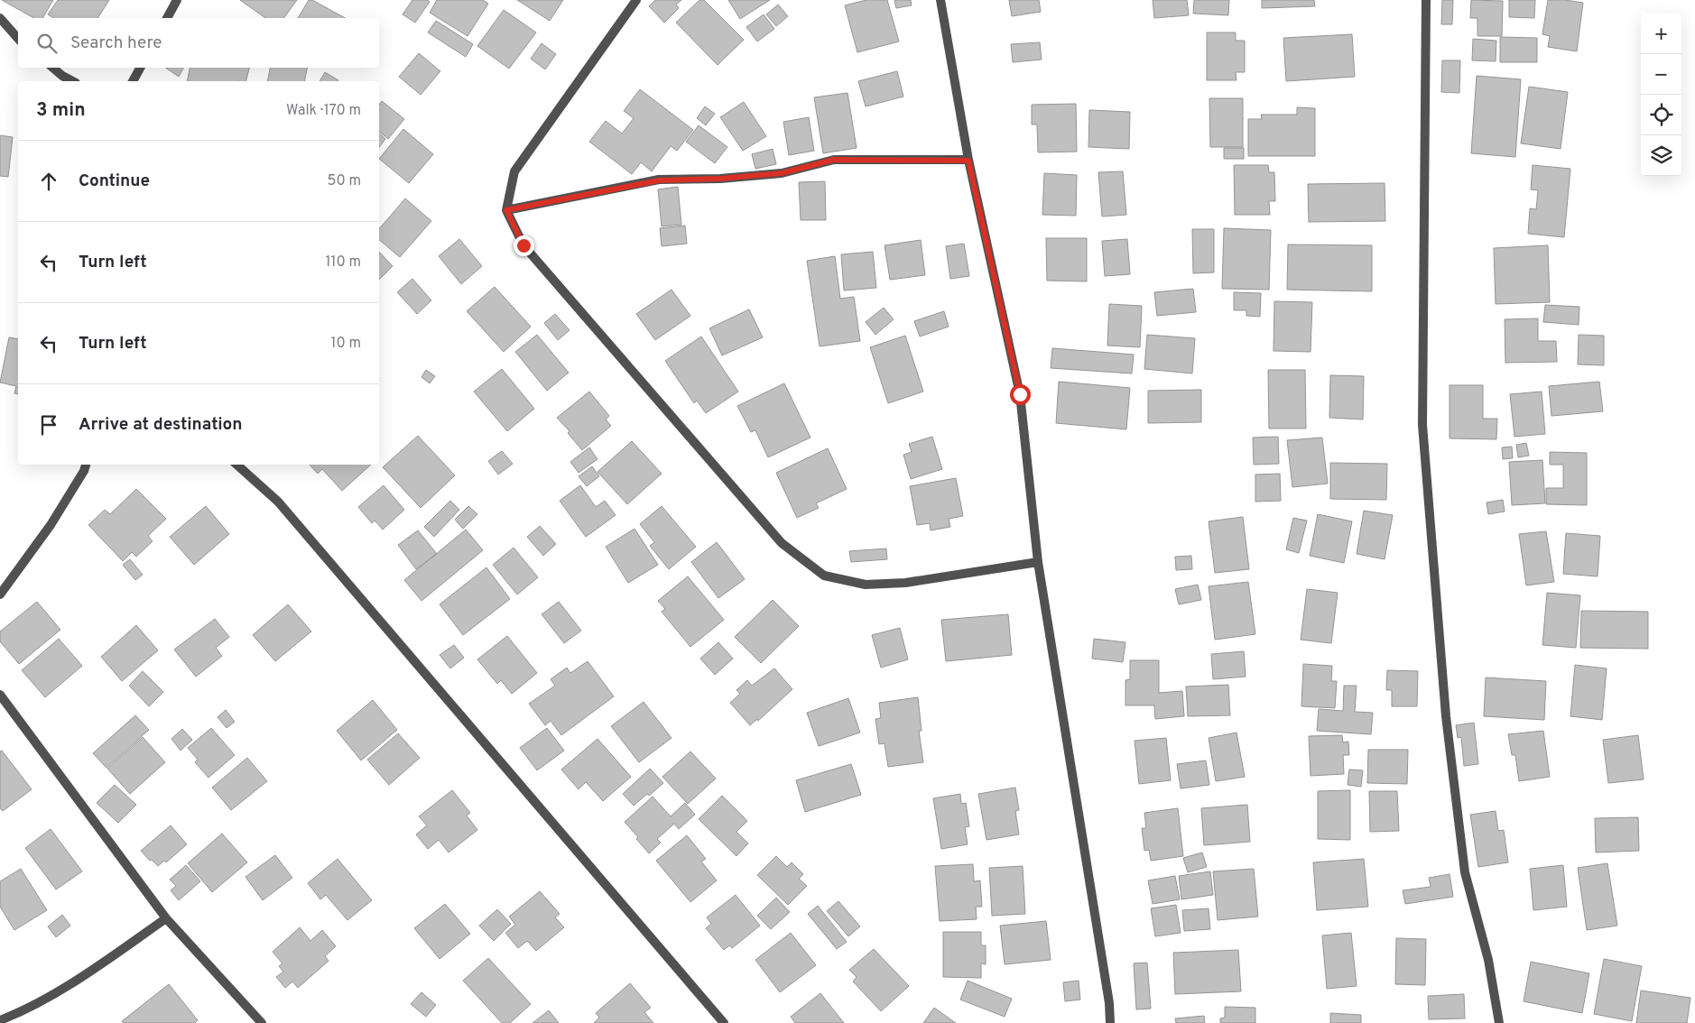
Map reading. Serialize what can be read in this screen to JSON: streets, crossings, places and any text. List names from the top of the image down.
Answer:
{
  "page": {
    "map_buttons": ["+", "−"],
    "search": "Search here",
    "heading": ["3 min", "Walk · 170 m"],
    "list": [
      ["Continue", "50 m"],
      ["Turn left", "110 m"],
      ["Turn left", "10 m"],
      "Arrive at destination"
    ]
  }
}
